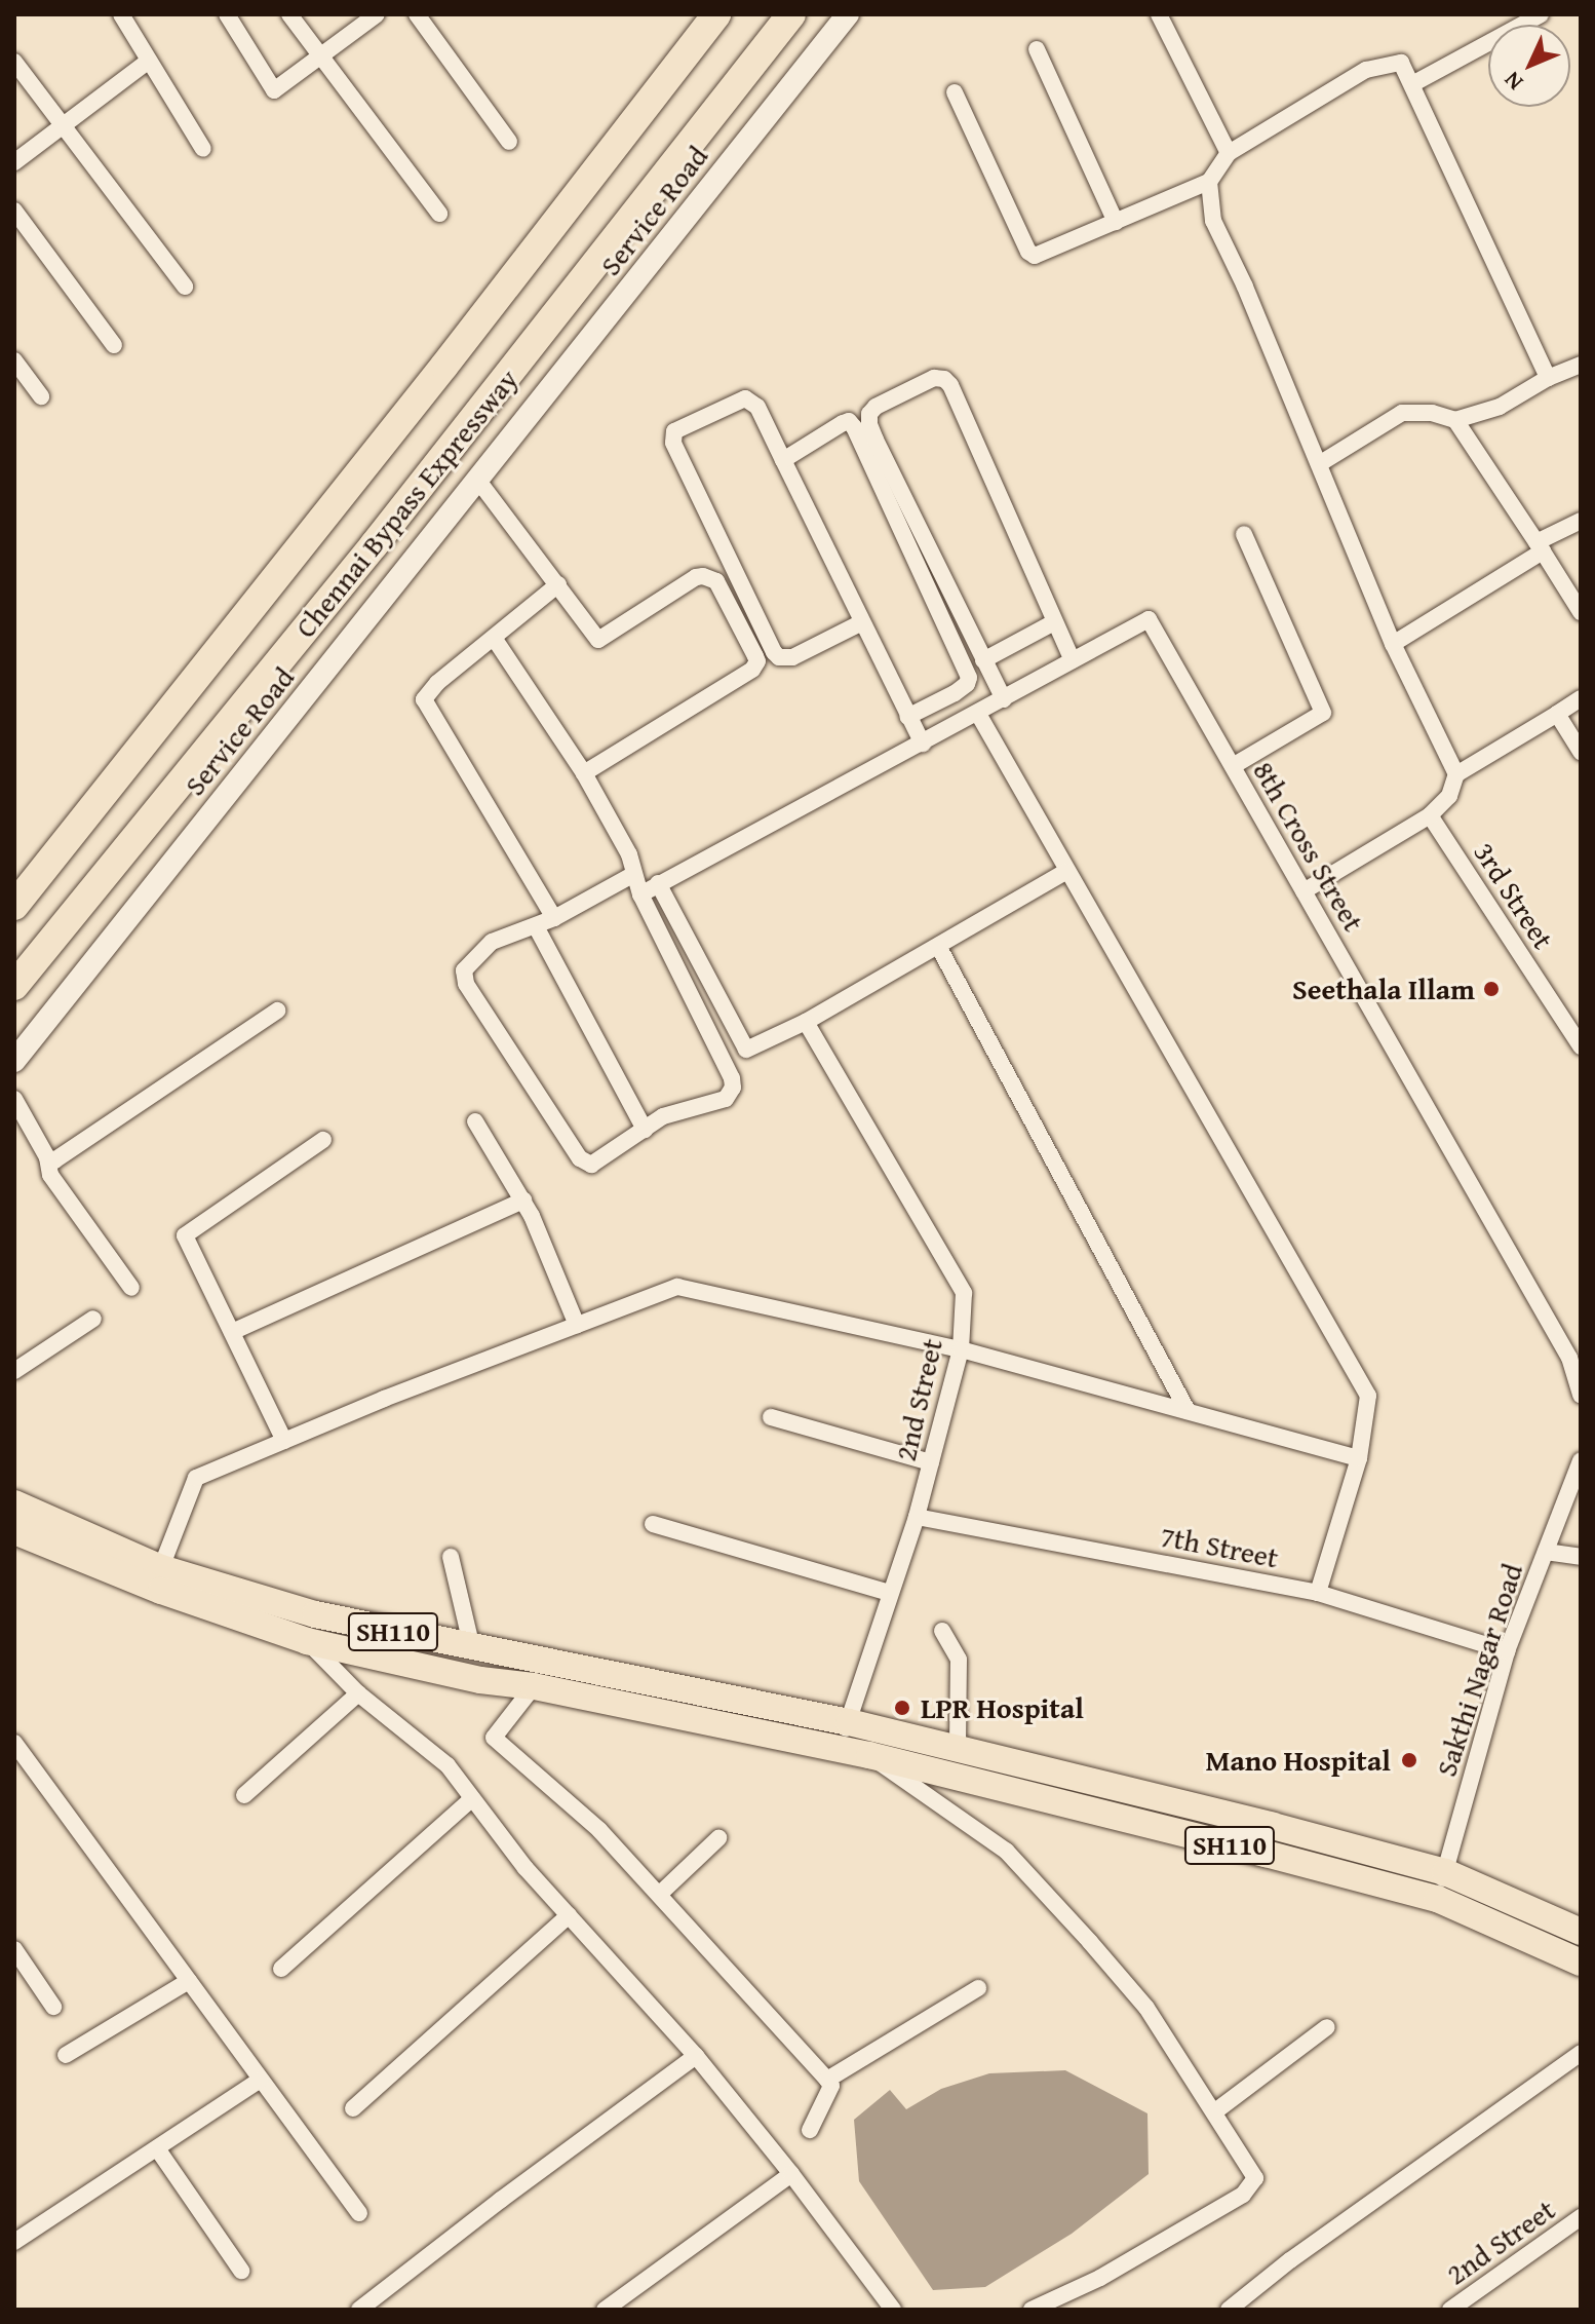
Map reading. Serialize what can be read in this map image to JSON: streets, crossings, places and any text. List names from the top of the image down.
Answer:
{
  "streets": {
    "highway": ["Chennai Bypass Expressway"],
    "main road": ["SH110"],
    "street": [
      "Service Road",
      "8th Cross Street",
      "3rd Street",
      "2nd Street",
      "7th Street",
      "Sakthi Nagar Road"
    ]
  },
  "crossings": [
    ["2nd Street", "7th Street"],
    ["2nd Street", "SH110"],
    ["7th Street", "Sakthi Nagar Road"],
    ["SH110", "Sakthi Nagar Road"]
  ],
  "places": ["Seethala Illam", "LPR Hospital", "Mano Hospital"],
  "north": "bottom left"
}
